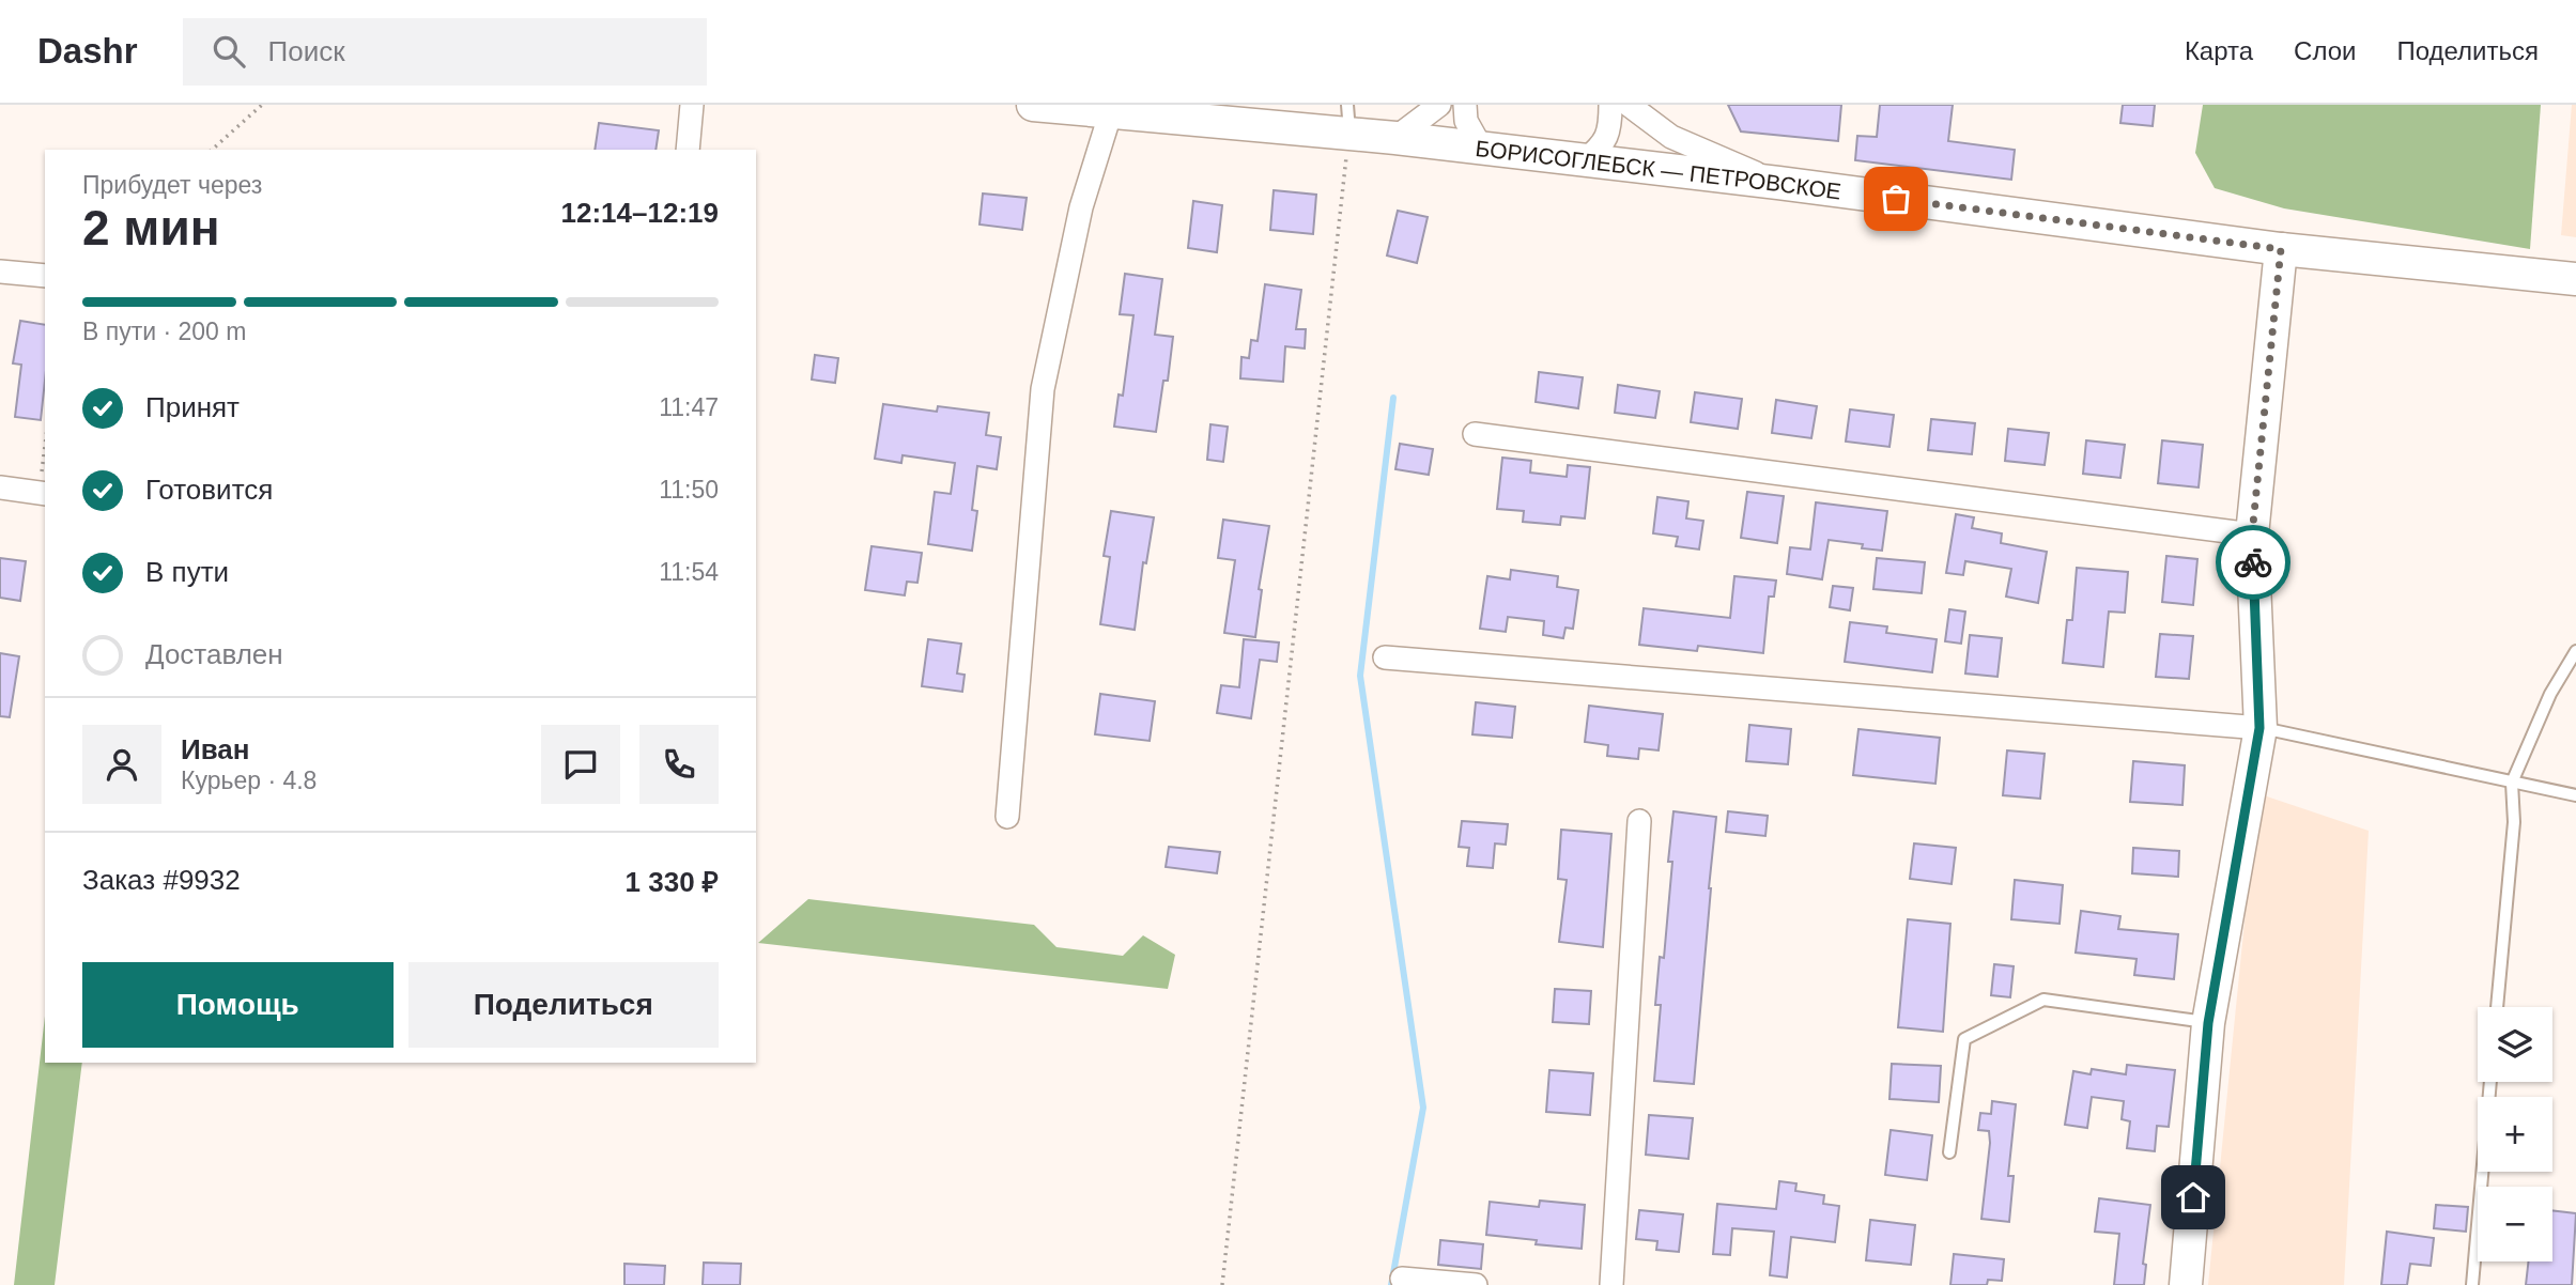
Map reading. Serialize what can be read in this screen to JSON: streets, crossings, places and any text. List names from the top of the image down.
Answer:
{
  "streets": {
    "street": ["БОРИСОГЛЕБСК — ПЕТРОВСКОЕ"]
  },
  "page": {
    "header": "Dashr",
    "search": "Поиск",
    "nav": ["Карта", "Слои", "Поделиться"],
    "heading": ["2 мин", "Прибудет через", "12:14–12:19"],
    "panel": [
      "Иван",
      "Курьер · 4.8",
      "Заказ #9932",
      "1 330 ₽"
    ],
    "bar": "В пути · 200 m",
    "list": [
      ["Принят", "11:47"],
      ["Готовится", "11:50"],
      ["В пути", "11:54"],
      "Доставлен"
    ],
    "buttons": ["Помощь", "Поделиться"],
    "map_buttons": ["+", "−"]
  }
}
